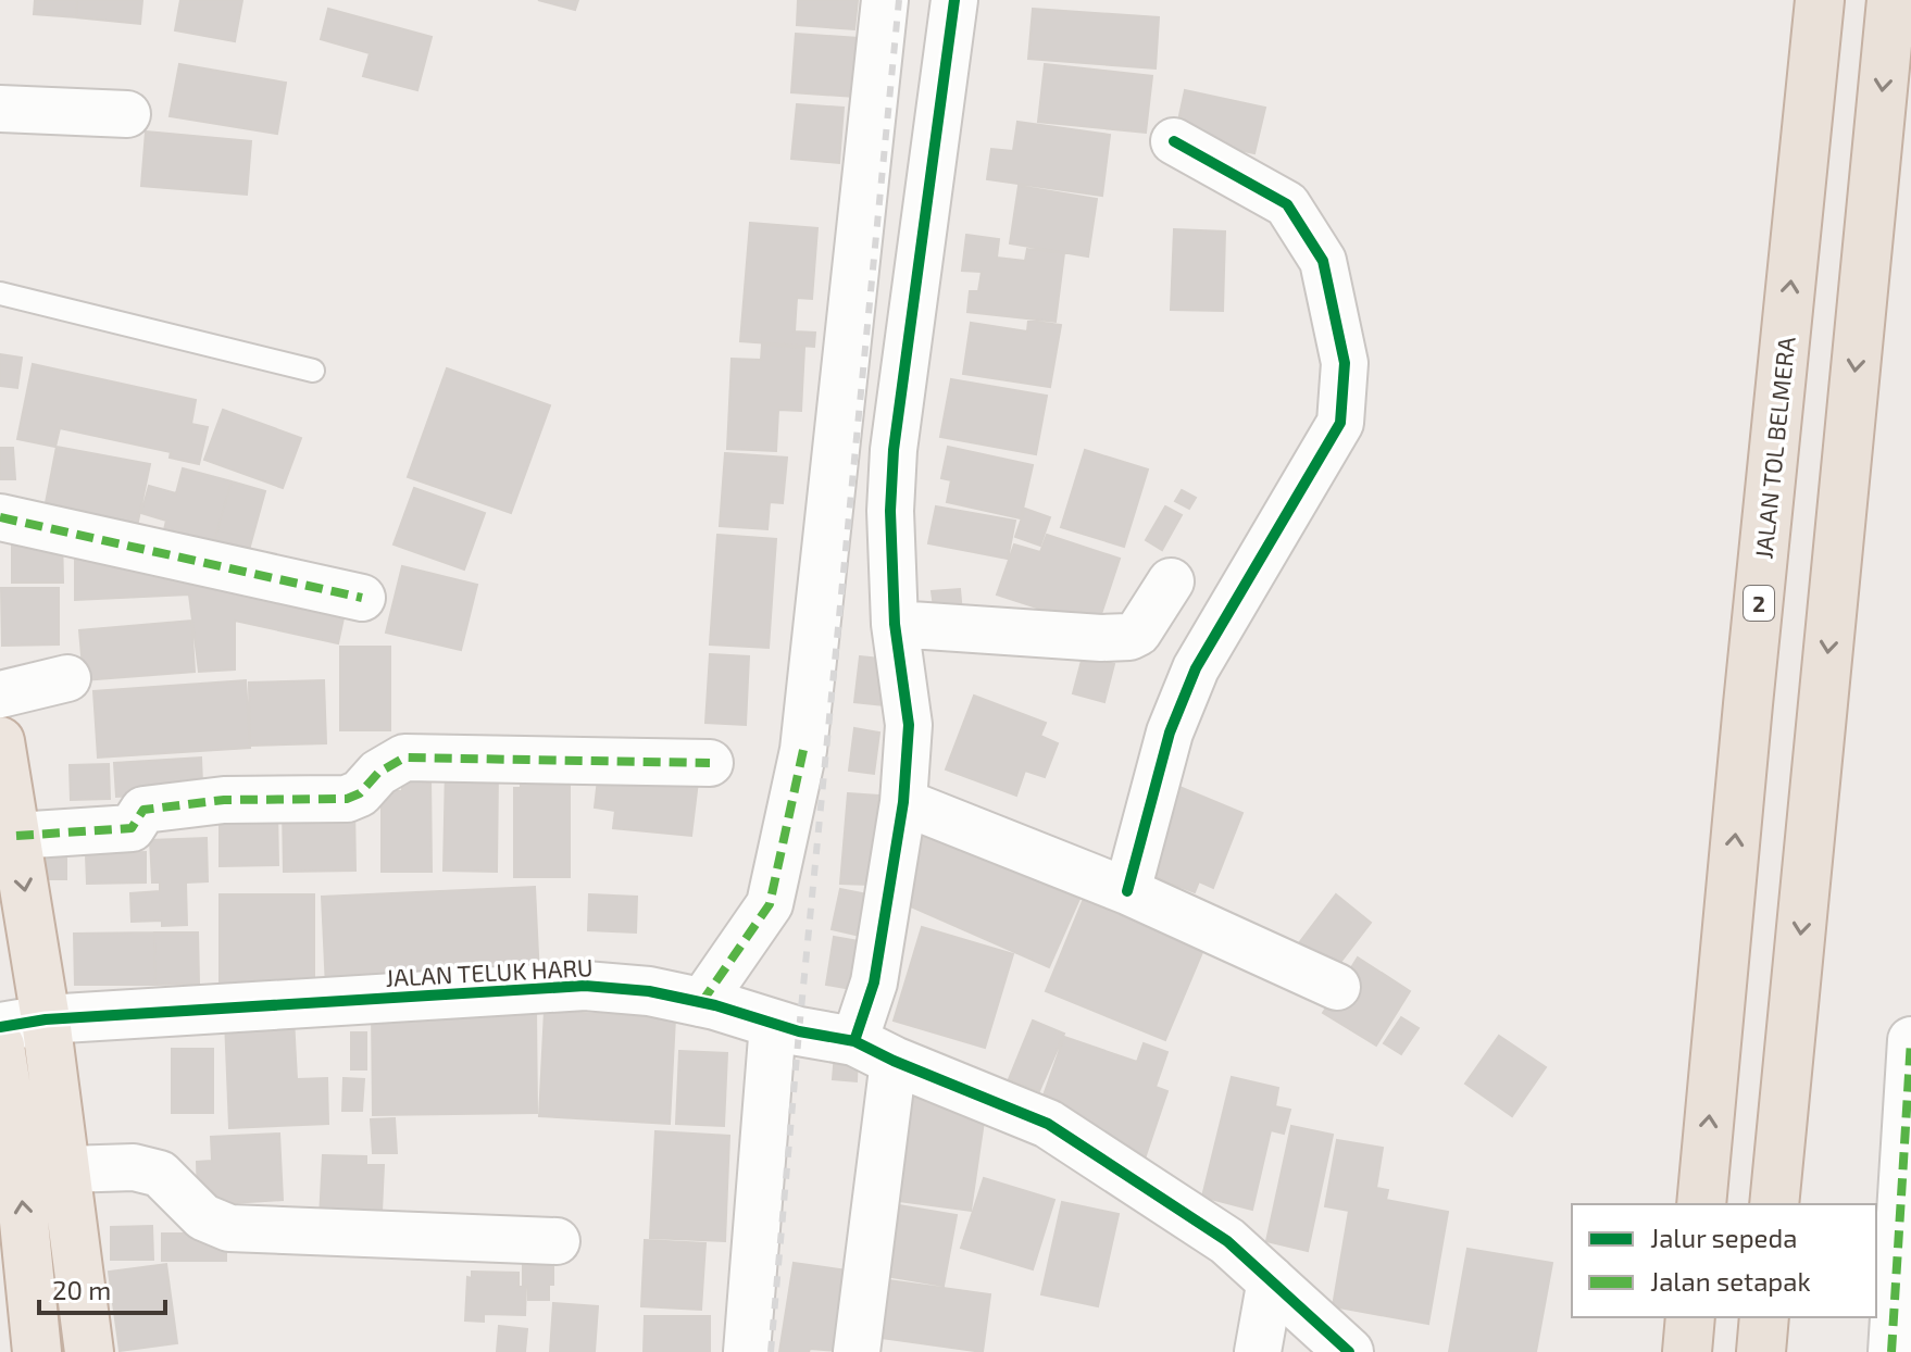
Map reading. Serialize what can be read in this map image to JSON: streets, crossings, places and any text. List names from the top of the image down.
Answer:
{
  "streets": {
    "highway": ["JALAN TOL BELMERA", "2"],
    "street": ["JALAN TELUK HARU"]
  },
  "legend": ["Jalur sepeda", "Jalan setapak"],
  "scale_bar": "20 m"
}
